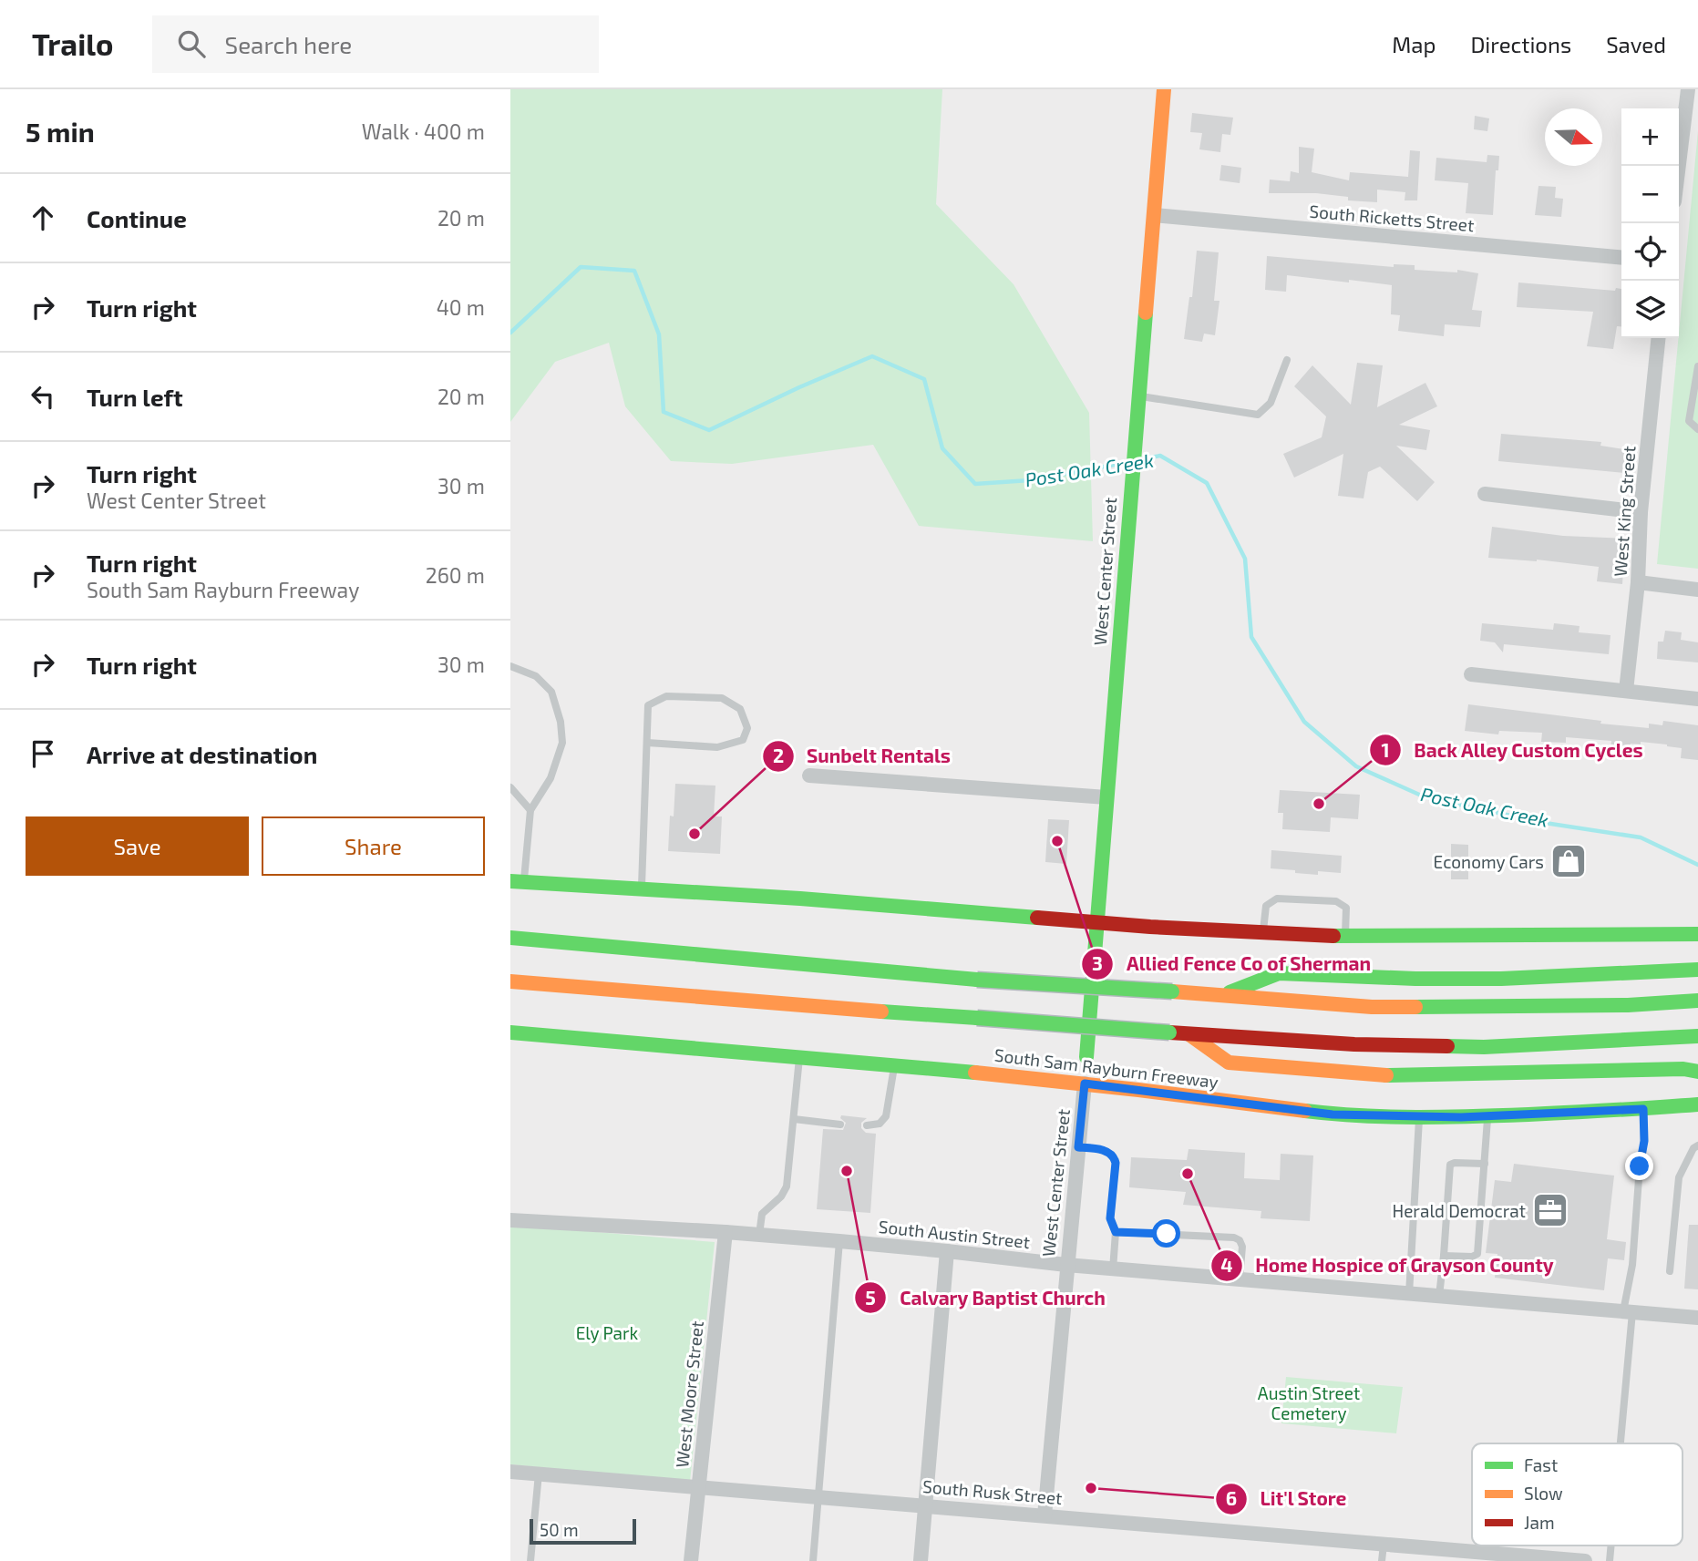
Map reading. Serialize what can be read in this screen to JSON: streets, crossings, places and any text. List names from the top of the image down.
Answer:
{
  "streets": {
    "main road": ["West Center Street", "South Sam Rayburn Freeway"],
    "street": [
      "South Ricketts Street",
      "West King Street",
      "South Austin Street",
      "West Moore Street",
      "South Rusk Street"
    ]
  },
  "crossings": [
    ["South Ricketts Street", "West Center Street"],
    ["West Center Street", "South Sam Rayburn Freeway"],
    ["West Center Street", "South Austin Street"],
    ["West Center Street", "South Rusk Street"],
    ["South Austin Street", "West Moore Street"],
    ["West Moore Street", "South Rusk Street"]
  ],
  "water": ["Post Oak Creek"],
  "parks": ["Ely Park", "Austin Street Cemetery"],
  "places": {
    "other": [
      "Back Alley Custom Cycles",
      "Sunbelt Rentals",
      "Allied Fence Co of Sherman",
      "Calvary Baptist Church",
      "Home Hospice of Grayson County",
      "Lit'l Store"
    ],
    "shop": ["Economy Cars"],
    "office": ["Herald Democrat"]
  },
  "legend": ["Fast", "Slow", "Jam"],
  "scale_bar": "50 m",
  "north": "right",
  "page": {
    "header": "Trailo",
    "search": "Search here",
    "nav": ["Map", "Directions", "Saved"],
    "heading": ["5 min", "Walk · 400 m"],
    "map_buttons": ["+", "−"],
    "list": [
      ["Continue", "20 m"],
      ["Turn right", "40 m"],
      ["Turn left", "20 m"],
      ["Turn right", "West Center Street", "30 m"],
      ["Turn right", "South Sam Rayburn Freeway", "260 m"],
      ["Turn right", "30 m"],
      "Arrive at destination"
    ],
    "buttons": ["Save", "Share"],
    "scale": "50 m"
  }
}
